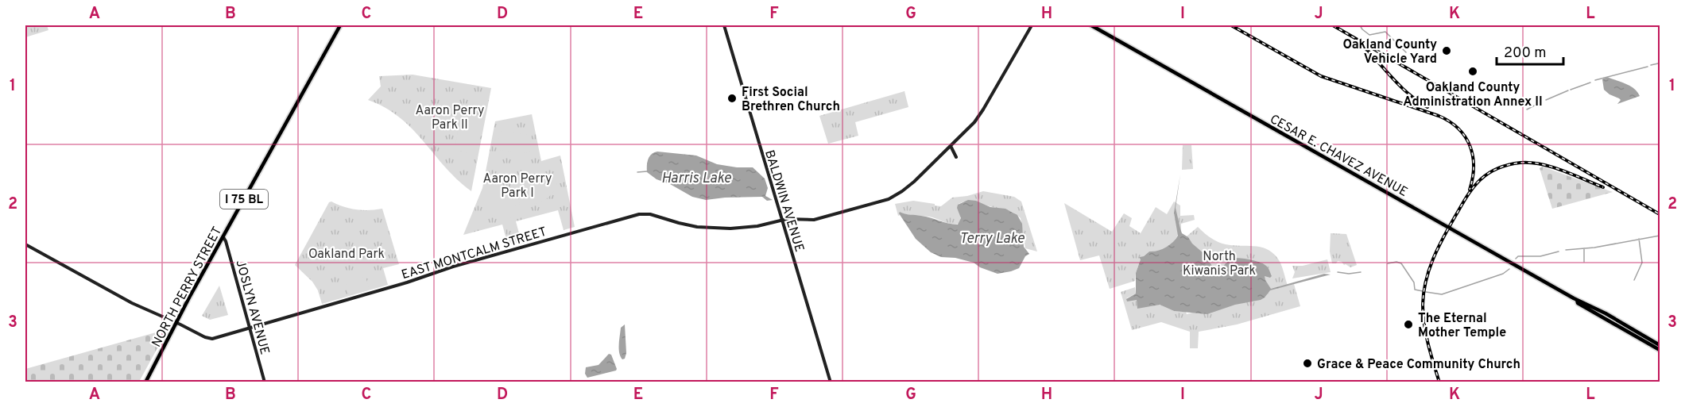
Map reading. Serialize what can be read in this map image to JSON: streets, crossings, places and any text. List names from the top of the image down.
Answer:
{
  "streets": {
    "main road": [
      "CESAR E. CHAVEZ AVENUE",
      "I 75 BL",
      "BALDWIN AVENUE",
      "EAST MONTCALM STREET",
      "NORTH PERRY STREET",
      "JOSLYN AVENUE"
    ]
  },
  "crossings": [
    ["BALDWIN AVENUE", "EAST MONTCALM STREET"],
    ["EAST MONTCALM STREET", "NORTH PERRY STREET"],
    ["EAST MONTCALM STREET", "JOSLYN AVENUE"],
    ["NORTH PERRY STREET", "JOSLYN AVENUE"]
  ],
  "water": ["Harris Lake", "Terry Lake"],
  "parks": [
    "Aaron Perry Park II",
    "Aaron Perry Park I",
    "Oakland Park",
    "North Kiwanis Park"
  ],
  "places": [
    "Oakland County Vehicle Yard",
    "Oakland County Administration Annex II",
    "First Social Brethren Church",
    "The Eternal Mother Temple",
    "Grace & Peace Community Church"
  ],
  "scale_bar": "200 m",
  "grid": {
    "columns": [
      "A",
      "B",
      "C",
      "D",
      "E",
      "F",
      "G",
      "H",
      "I",
      "J",
      "K",
      "L"
    ],
    "rows": ["1", "2", "3"]
  }
}
